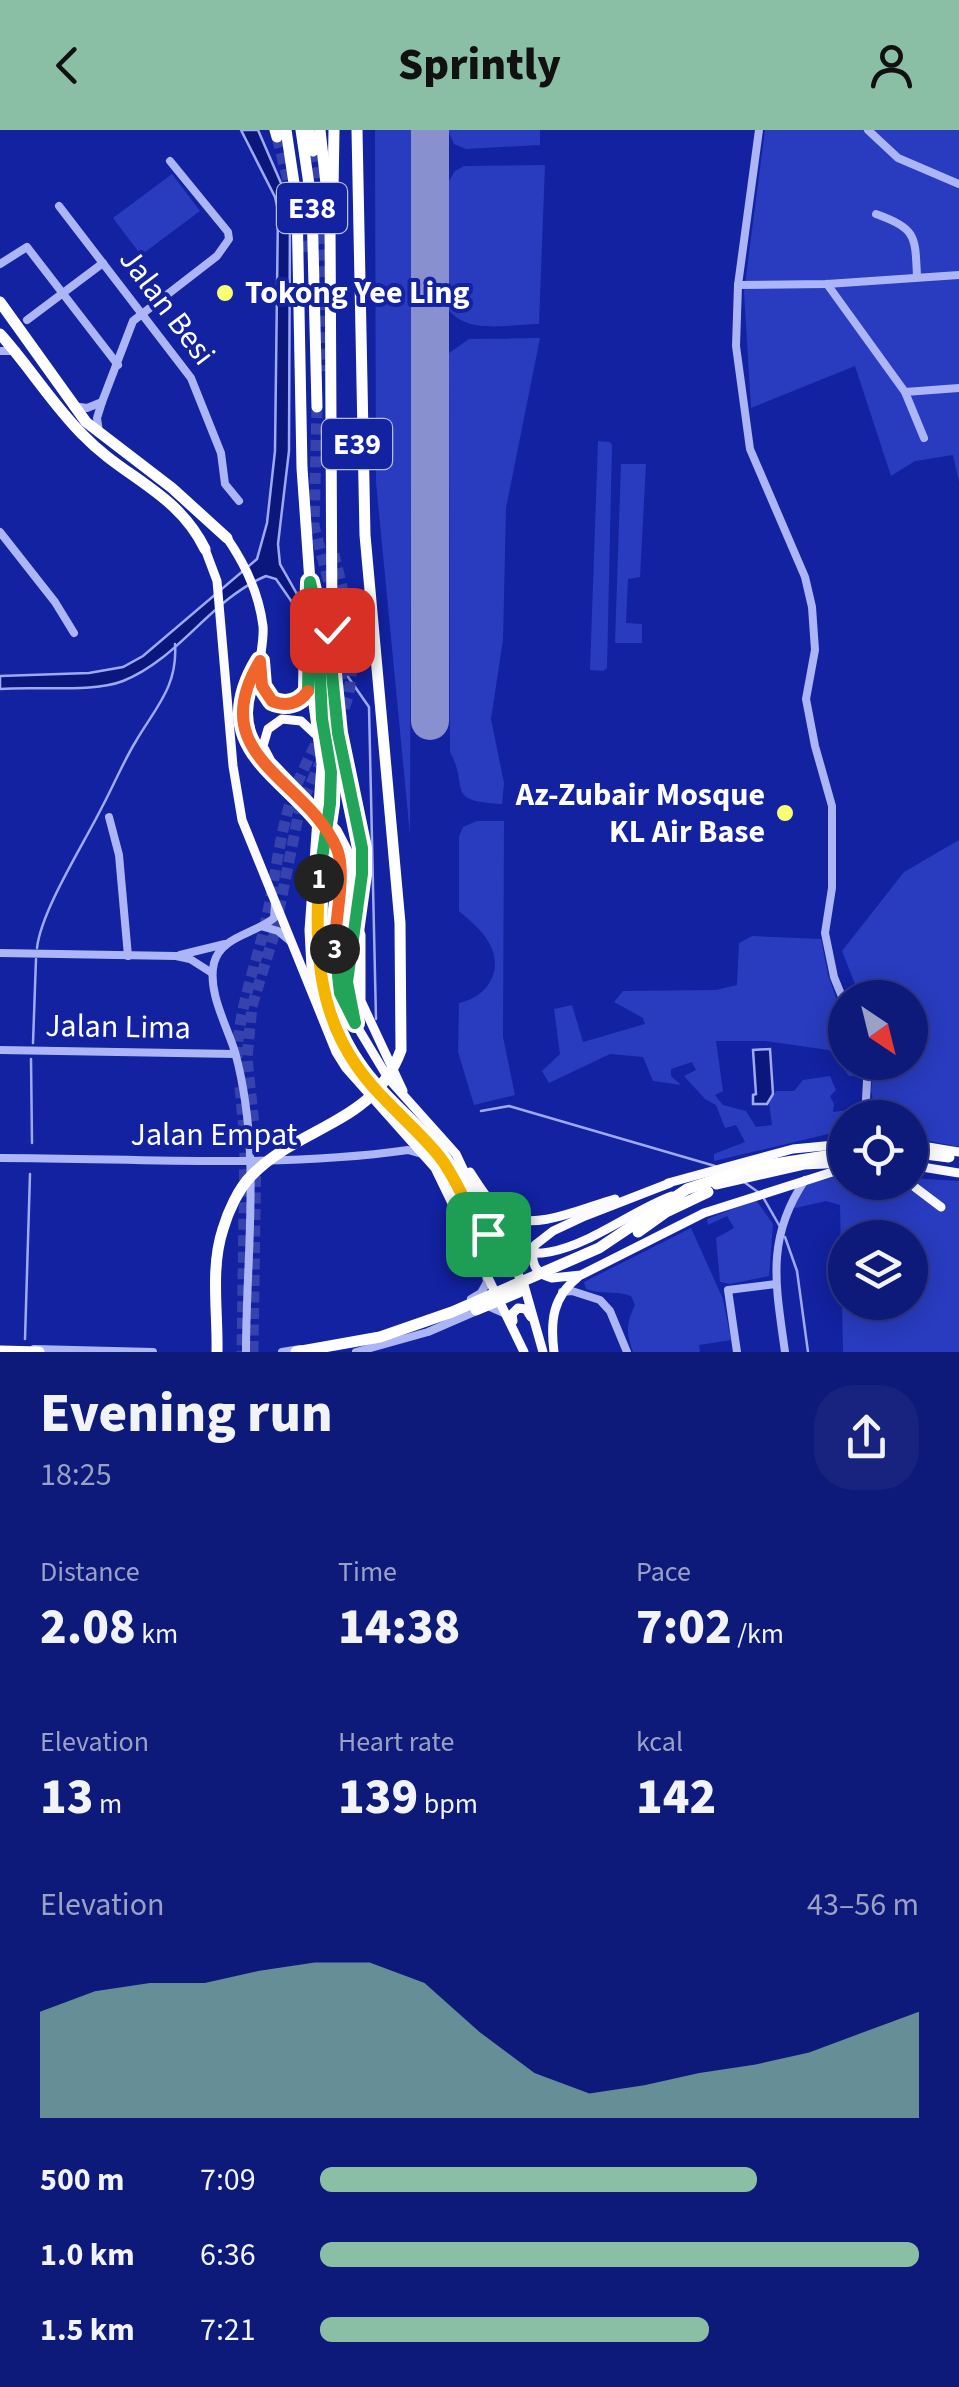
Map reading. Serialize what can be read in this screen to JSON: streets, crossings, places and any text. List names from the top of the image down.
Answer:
{
  "streets": {
    "highway": ["E38", "E39"],
    "street": ["Jalan Besi", "Jalan Lima", "Jalan Empat"]
  },
  "places": ["Tokong Yee Ling", "Az-Zubair Mosque KL Air Base"],
  "north": "bottom right",
  "page": {
    "header": "Sprintly",
    "pins": ["1", "3"],
    "heading": ["Evening run", "18:25"],
    "stats": [
      ["Distance", "2.08 km"],
      ["Time", "14:38"],
      ["Pace", "7:02 /km"],
      ["Elevation", "13 m"],
      ["Heart rate", "139 bpm"],
      ["kcal", "142"]
    ],
    "chart": ["Elevation", "43–56 m"],
    "list": [
      {
        "name": "500 m",
        "note": "7:09"
      },
      {
        "name": "1.0 km",
        "note": "6:36"
      },
      {
        "name": "1.5 km",
        "note": "7:21"
      }
    ]
  }
}
